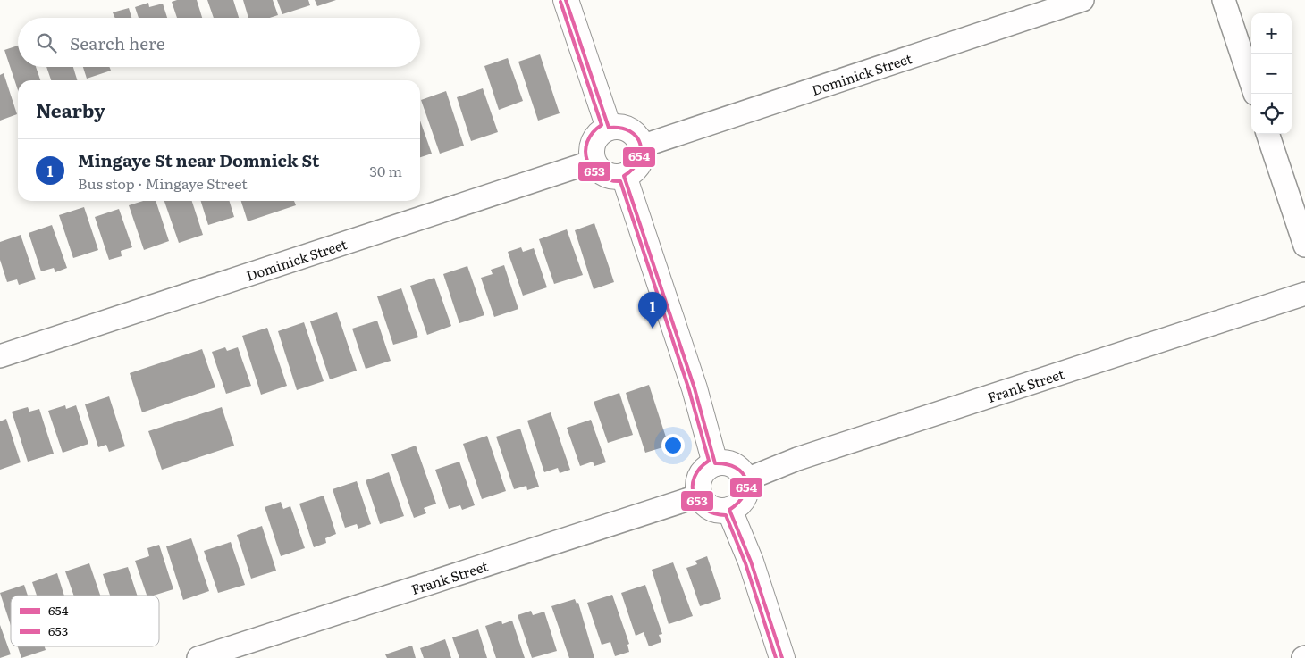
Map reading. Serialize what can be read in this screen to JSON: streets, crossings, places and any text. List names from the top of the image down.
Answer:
{
  "streets": {
    "street": ["Dominick Street", "Frank Street"]
  },
  "lines": ["transit line 654", "transit line 653"],
  "legend": ["654", "653"],
  "page": {
    "map_buttons": ["+", "−"],
    "search": "Search here",
    "heading": "Nearby",
    "list": [
      {
        "mark": "1",
        "name": "Mingaye St near Domnick St",
        "note": "Bus stop · Mingaye Street",
        "value": "30 m"
      }
    ],
    "pins": "1"
  }
}
